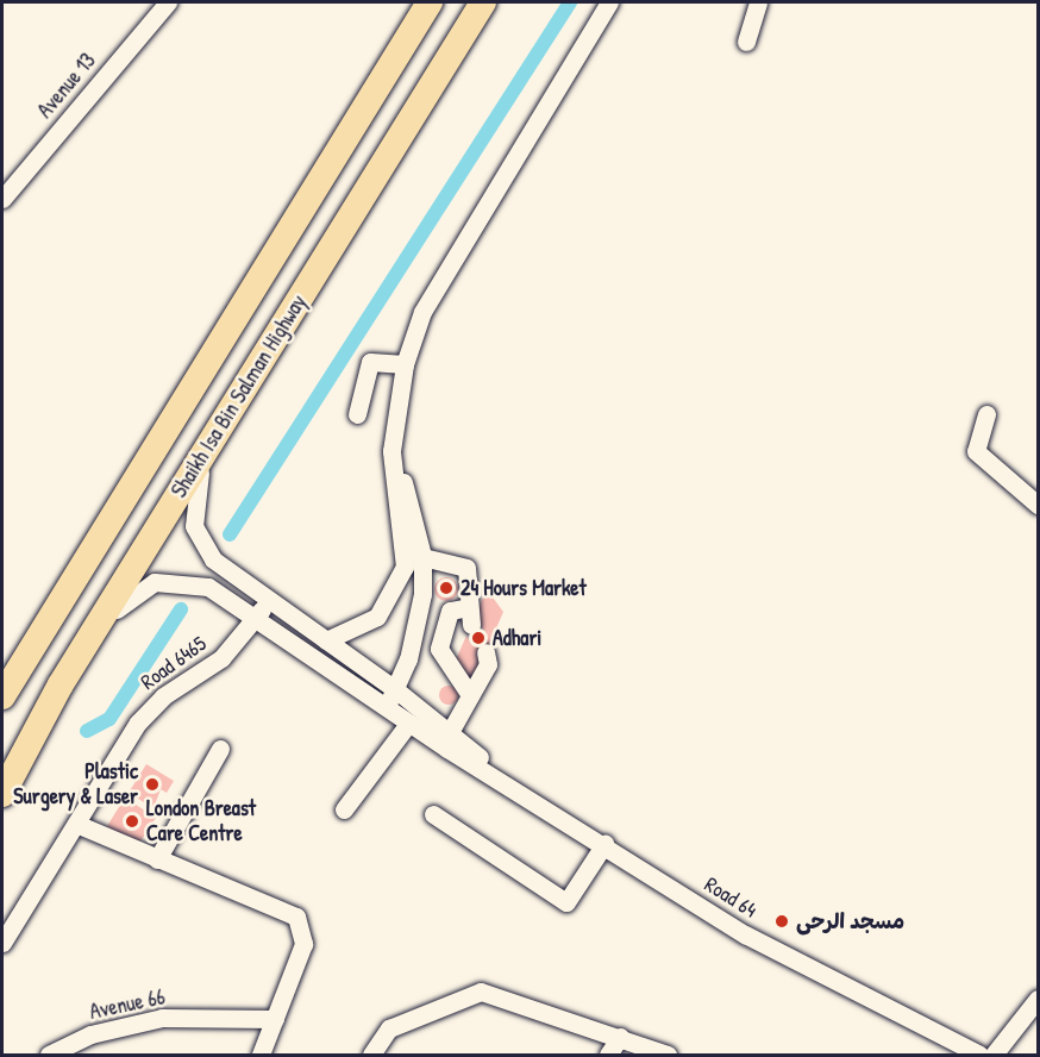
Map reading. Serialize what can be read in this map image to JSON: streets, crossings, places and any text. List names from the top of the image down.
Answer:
{
  "streets": {
    "highway": ["Shaikh Isa Bin Salman Highway"],
    "street": [
      "Avenue 13",
      "Road 6465",
      "Road 64",
      "Avenue 66"
    ]
  },
  "crossings": [
    ["Shaikh Isa Bin Salman Highway", "Road 64"],
    ["Road 6465", "Road 64"]
  ],
  "places": [
    "24 Hours Market",
    "Adhari",
    "Plastic Surgery & Laser",
    "London Breast Care Centre",
    "مسجد الرحى"
  ]
}
